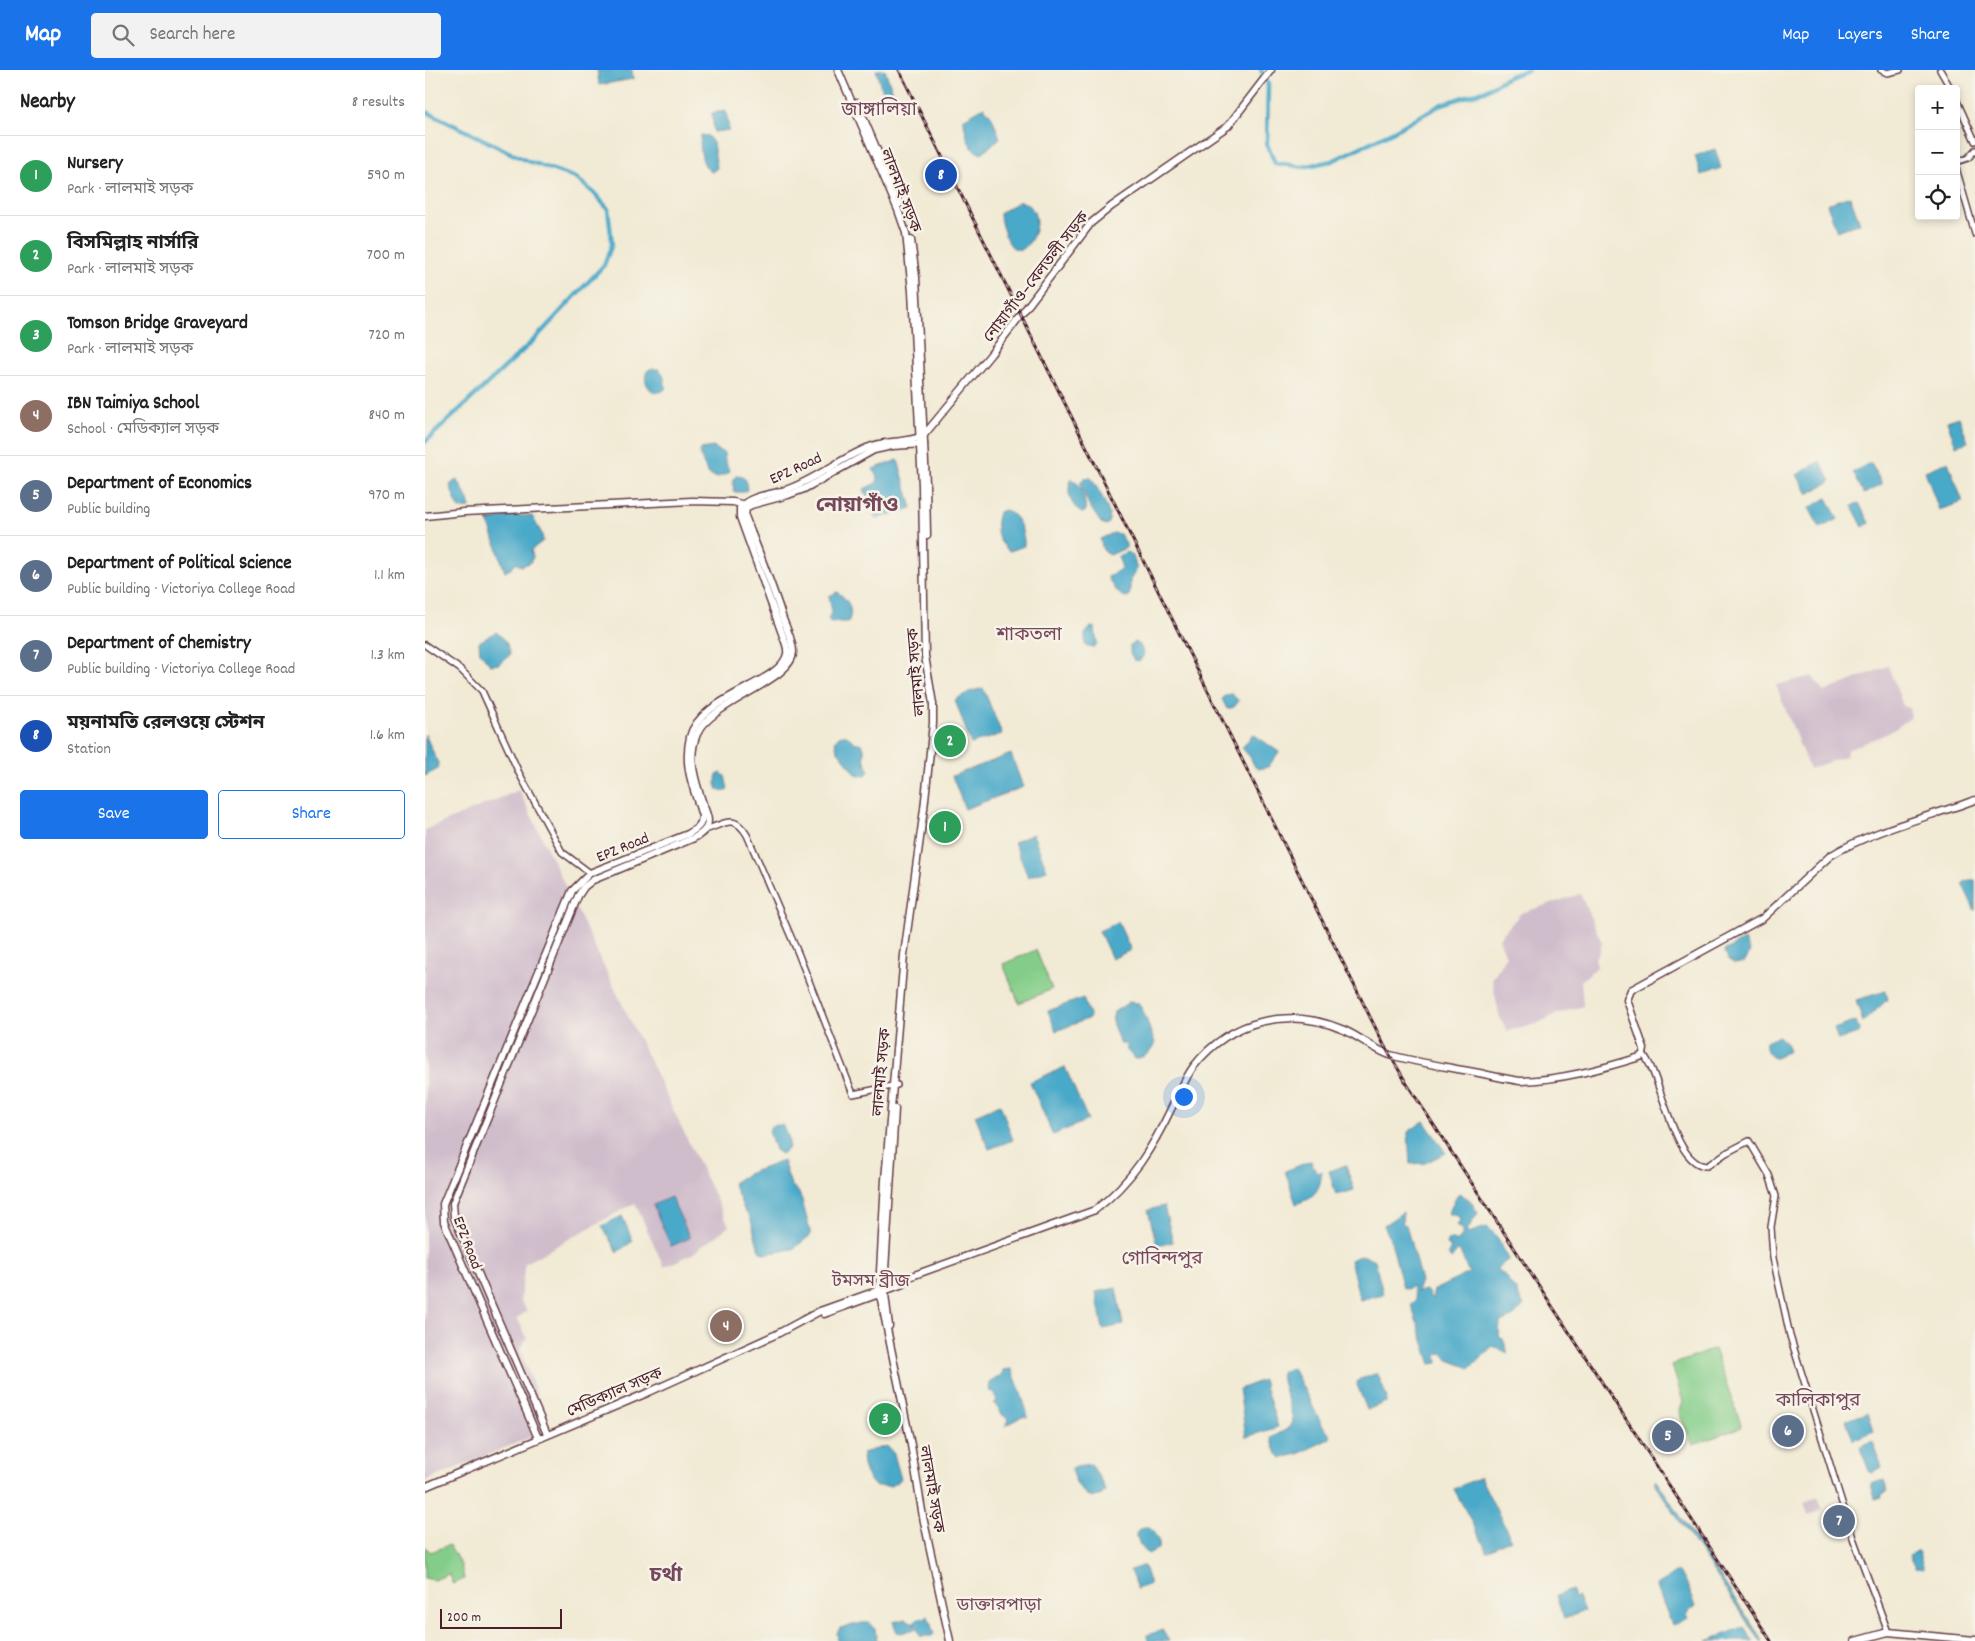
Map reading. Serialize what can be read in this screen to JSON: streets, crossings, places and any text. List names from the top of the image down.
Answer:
{
  "streets": {
    "main road": [
      "লালমাই সড়ক",
      "নোয়াগাঁও–বেলতলী সড়ক",
      "EPZ Road",
      "মেডিক্যাল সড়ক"
    ]
  },
  "crossings": [
    ["লালমাই সড়ক", "নোয়াগাঁও–বেলতলী সড়ক"],
    ["লালমাই সড়ক", "EPZ Road"],
    ["লালমাই সড়ক", "মেডিক্যাল সড়ক"],
    ["নোয়াগাঁও–বেলতলী সড়ক", "EPZ Road"],
    ["EPZ Road", "মেডিক্যাল সড়ক"]
  ],
  "districts": [
    "জাঙ্গালিয়া",
    "নোয়াগাঁও",
    "শাকতলা",
    "গোবিন্দপুর",
    "টমসম ব্রীজ",
    "কালিকাপুর",
    "চর্থা",
    "ডাক্তারপাড়া"
  ],
  "scale_bar": "200 m",
  "page": {
    "header": "Map",
    "search": "Search here",
    "nav": ["Map", "Layers", "Share"],
    "heading": ["Nearby", "8 results"],
    "map_buttons": ["+", "−"],
    "list": [
      {
        "mark": "1",
        "name": "Nursery",
        "note": "Park · লালমাই সড়ক",
        "value": "590 m"
      },
      {
        "mark": "2",
        "name": "বিসমিল্লাহ নার্সারি",
        "note": "Park · লালমাই সড়ক",
        "value": "700 m"
      },
      {
        "mark": "3",
        "name": "Tomson Bridge Graveyard",
        "note": "Park · লালমাই সড়ক",
        "value": "720 m"
      },
      {
        "mark": "4",
        "name": "IBN Taimiya School",
        "note": "School · মেডিক্যাল সড়ক",
        "value": "840 m"
      },
      {
        "mark": "5",
        "name": "Department of Economics",
        "note": "Public building",
        "value": "970 m"
      },
      {
        "mark": "6",
        "name": "Department of Political Science",
        "note": "Public building · Victoriya College Road",
        "value": "1.1 km"
      },
      {
        "mark": "7",
        "name": "Department of Chemistry",
        "note": "Public building · Victoriya College Road",
        "value": "1.3 km"
      },
      {
        "mark": "8",
        "name": "ময়নামতি রেলওয়ে স্টেশন",
        "note": "Station",
        "value": "1.6 km"
      }
    ],
    "pins": [
      "8",
      "2",
      "1",
      "4",
      "3",
      "6",
      "5",
      "7"
    ],
    "buttons": ["Save", "Share"],
    "scale": "200 m"
  }
}
